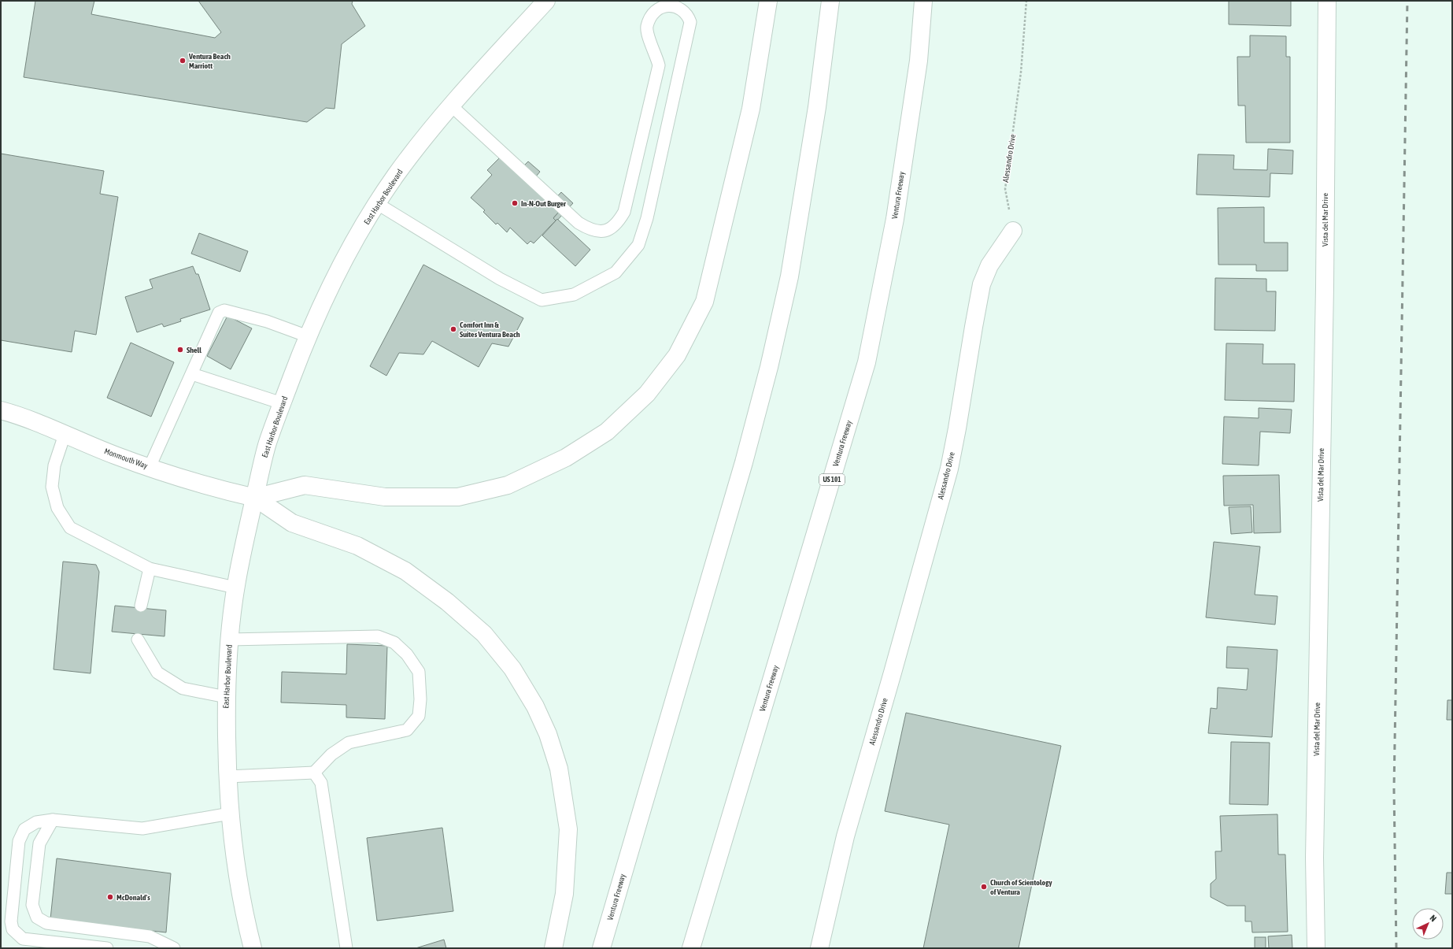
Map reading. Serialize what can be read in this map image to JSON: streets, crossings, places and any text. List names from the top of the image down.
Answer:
{
  "streets": {
    "main road": [
      "Alessandro Drive",
      "Ventura Freeway",
      "East Harbor Boulevard",
      "Vista del Mar Drive",
      "Monmouth Way",
      "US 101"
    ]
  },
  "crossings": [
    ["East Harbor Boulevard", "Monmouth Way"]
  ],
  "places": [
    "Ventura Beach Marriott",
    "In-N-Out Burger",
    "Comfort Inn & Suites Ventura Beach",
    "Shell",
    "Church of Scientology of Ventura",
    "McDonald's"
  ],
  "north": "top right"
}
